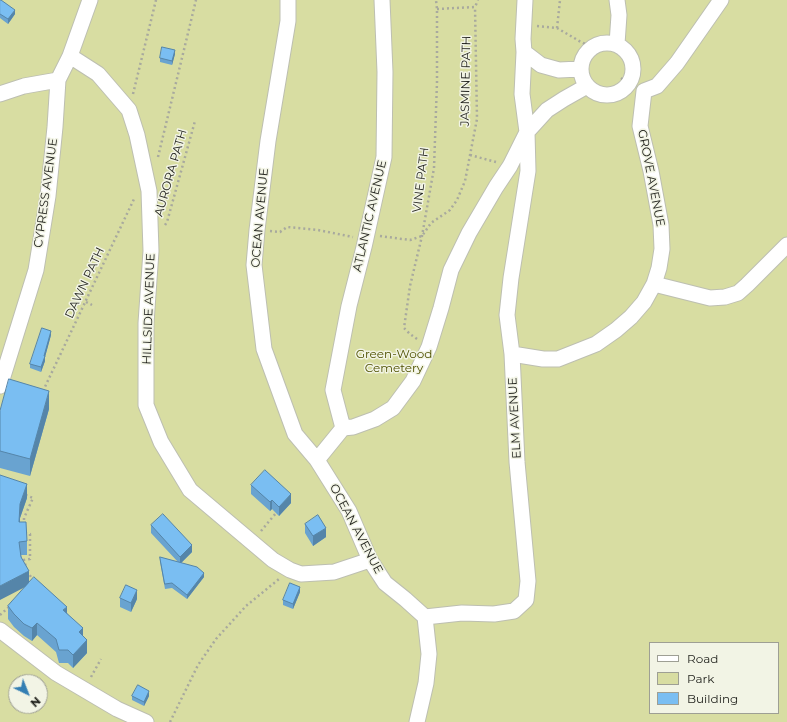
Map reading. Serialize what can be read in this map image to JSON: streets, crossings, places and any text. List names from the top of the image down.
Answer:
{
  "streets": {
    "lane": [
      "GROVE AVENUE",
      "CYPRESS AVENUE",
      "ATLANTIC AVENUE",
      "OCEAN AVENUE",
      "HILLSIDE AVENUE",
      "ELM AVENUE"
    ],
    "path": [
      "JASMINE PATH",
      "AURORA PATH",
      "VINE PATH",
      "DAWN PATH"
    ]
  },
  "crossings": [
    ["JASMINE PATH", "VINE PATH"],
    ["GROVE AVENUE", "ELM AVENUE"],
    ["CYPRESS AVENUE", "HILLSIDE AVENUE"],
    ["OCEAN AVENUE", "HILLSIDE AVENUE"],
    ["OCEAN AVENUE", "ELM AVENUE"]
  ],
  "parks": ["Green-Wood Cemetery"],
  "legend": ["Road", "Park", "Building"],
  "north": "bottom right"
}
